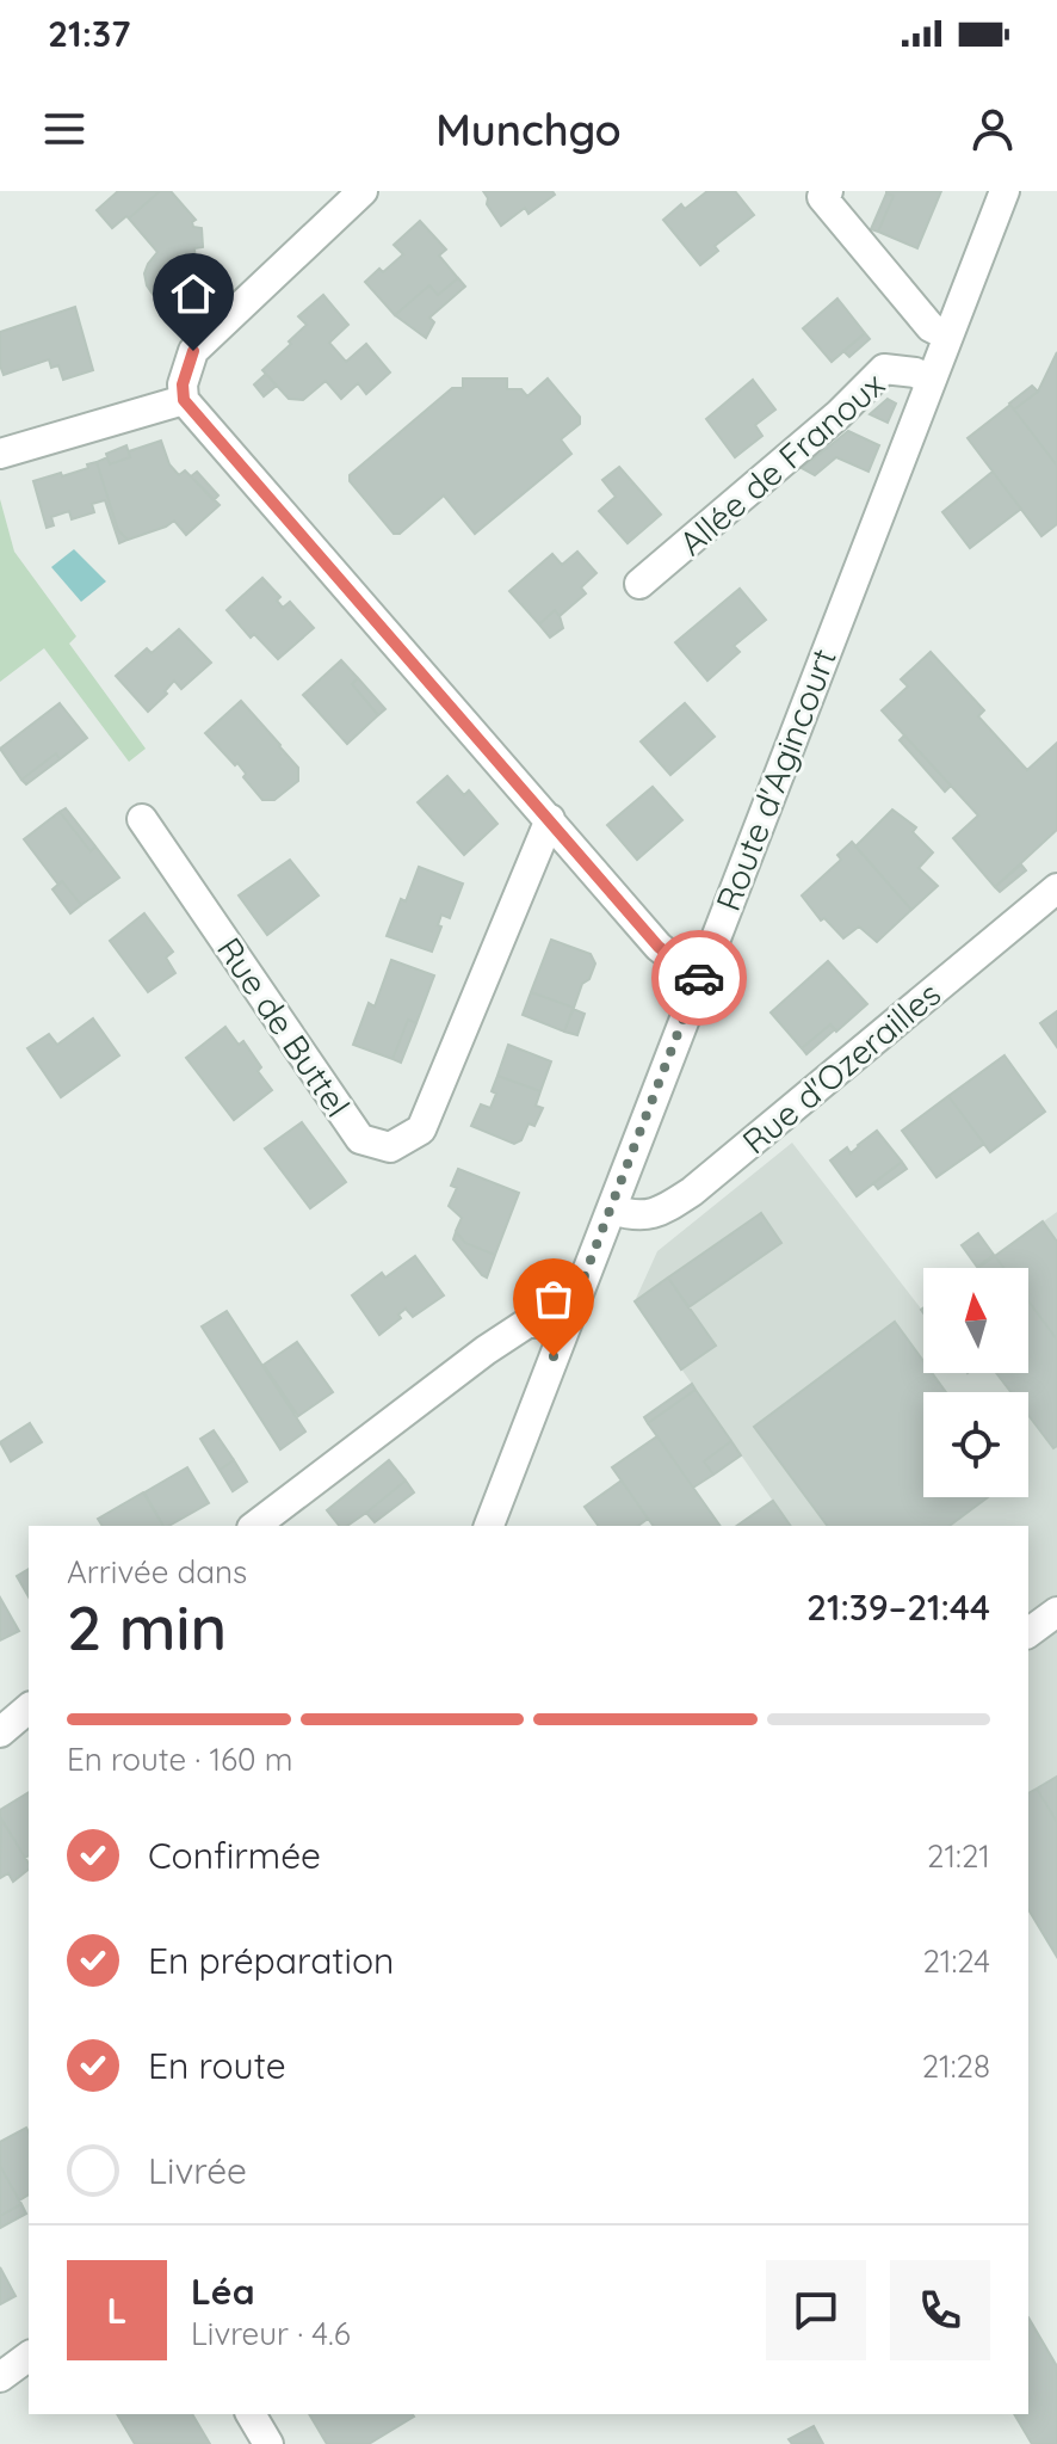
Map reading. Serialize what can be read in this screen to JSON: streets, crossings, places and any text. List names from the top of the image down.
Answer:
{
  "streets": {
    "street": [
      "Allée de Franoux",
      "Route d'Agincourt",
      "Rue de Buttel",
      "Rue d'Ozerailles"
    ]
  },
  "crossings": [
    ["Allée de Franoux", "Route d'Agincourt"],
    ["Route d'Agincourt", "Rue d'Ozerailles"]
  ],
  "north": "top",
  "page": {
    "status": "21:37",
    "header": "Munchgo",
    "heading": ["2 min", "Arrivée dans", "21:39–21:44"],
    "panel": ["Léa", "Livreur · 4.6"],
    "bar": "En route · 160 m",
    "list": [
      ["Confirmée", "21:21"],
      ["En préparation", "21:24"],
      ["En route", "21:28"],
      "Livrée"
    ],
    "round": "L"
  }
}
